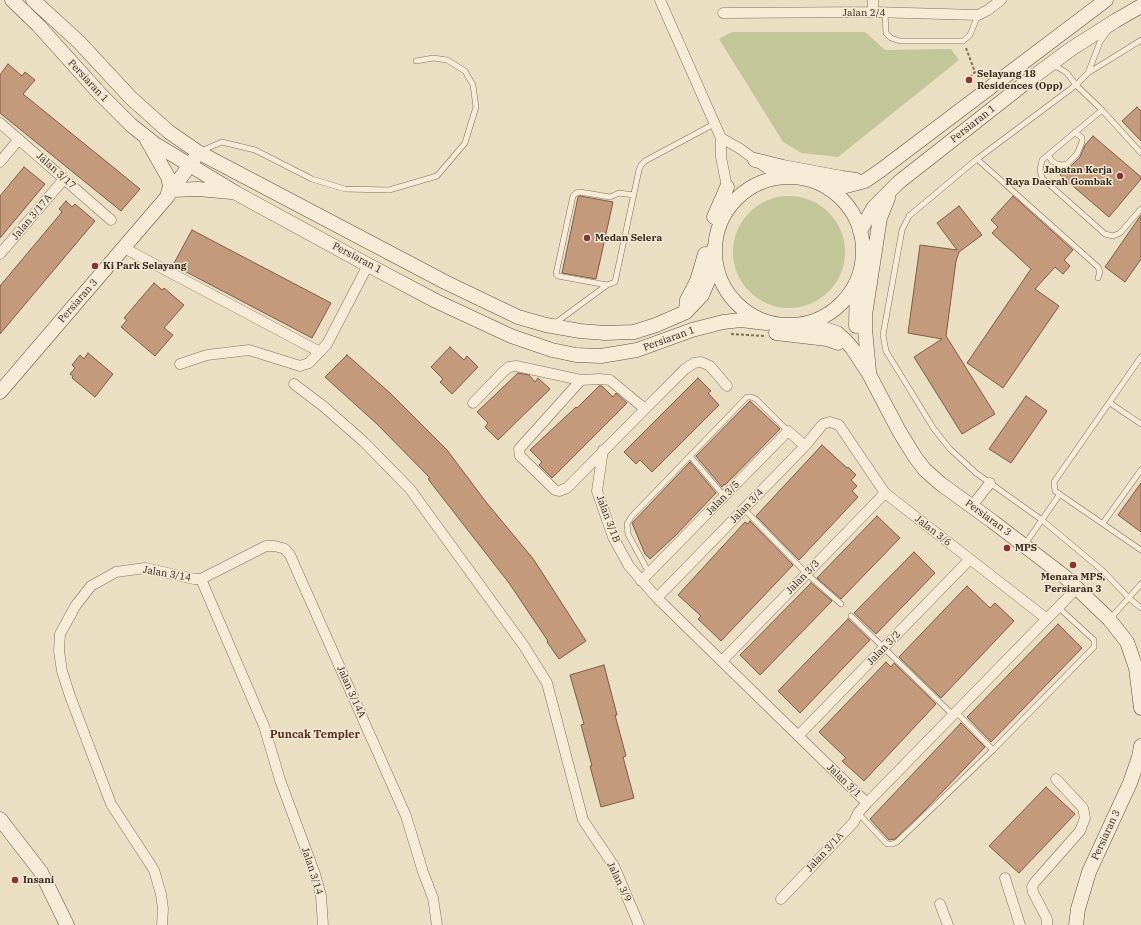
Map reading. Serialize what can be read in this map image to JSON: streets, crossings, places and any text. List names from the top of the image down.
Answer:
{
  "streets": {
    "main road": ["Persiaran 1", "Persiaran 3"],
    "street": [
      "Jalan 2/4",
      "Jalan 3/17",
      "Jalan 3/17A",
      "Jalan 3/5",
      "Jalan 3/4",
      "Jalan 3/1B",
      "Jalan 3/6",
      "Jalan 3/14",
      "Jalan 3/3",
      "Jalan 3/2",
      "Jalan 3/14A",
      "Jalan 3/1",
      "Jalan 3/1A",
      "Jalan 3/9"
    ]
  },
  "crossings": [
    ["Persiaran 1", "Persiaran 3"],
    ["Jalan 3/17", "Jalan 3/17A"],
    ["Persiaran 3", "Jalan 3/1"],
    ["Jalan 3/5", "Jalan 3/1B"],
    ["Jalan 3/5", "Jalan 3/1"],
    ["Jalan 3/4", "Jalan 3/6"],
    ["Jalan 3/4", "Jalan 3/1"],
    ["Jalan 3/1B", "Jalan 3/1"],
    ["Jalan 3/6", "Jalan 3/3"],
    ["Jalan 3/6", "Jalan 3/2"],
    ["Jalan 3/6", "Jalan 3/1"],
    ["Jalan 3/14", "Jalan 3/14A"],
    ["Jalan 3/3", "Jalan 3/1"],
    ["Jalan 3/2", "Jalan 3/1"],
    ["Jalan 3/1", "Jalan 3/1A"]
  ],
  "districts": ["Puncak Templer"],
  "places": [
    "Selayang 18 Residences (Opp)",
    "Jabatan Kerja Raya Daerah Gombak",
    "Medan Selera",
    "Ki Park Selayang",
    "MPS",
    "Menara MPS, Persiaran 3",
    "Insani"
  ]
}
